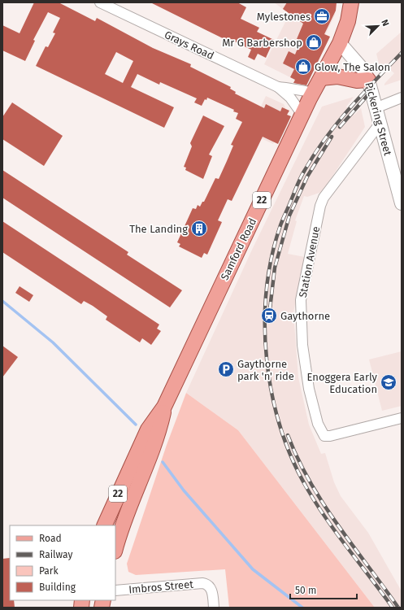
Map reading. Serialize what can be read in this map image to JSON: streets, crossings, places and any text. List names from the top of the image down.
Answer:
{
  "streets": {
    "main road": ["Pickering Street", "22", "Samford Road"],
    "street": ["Grays Road", "Station Avenue", "Imbros Street"]
  },
  "crossings": [
    ["Grays Road", "Samford Road"],
    ["Pickering Street", "Samford Road"],
    ["Pickering Street", "Station Avenue"]
  ],
  "places": {
    "office": ["Mylestones"],
    "shop": ["Mr G Barbershop", "Glow, The Salon"],
    "building": ["The Landing"],
    "station": ["Gaythorne"],
    "parking": ["Gaythorne park 'n' ride"],
    "school or university": ["Enoggera Early Education"]
  },
  "legend": [
    "Road",
    "Railway",
    "Park",
    "Building"
  ],
  "scale_bar": "50 m",
  "north": "top right"
}
